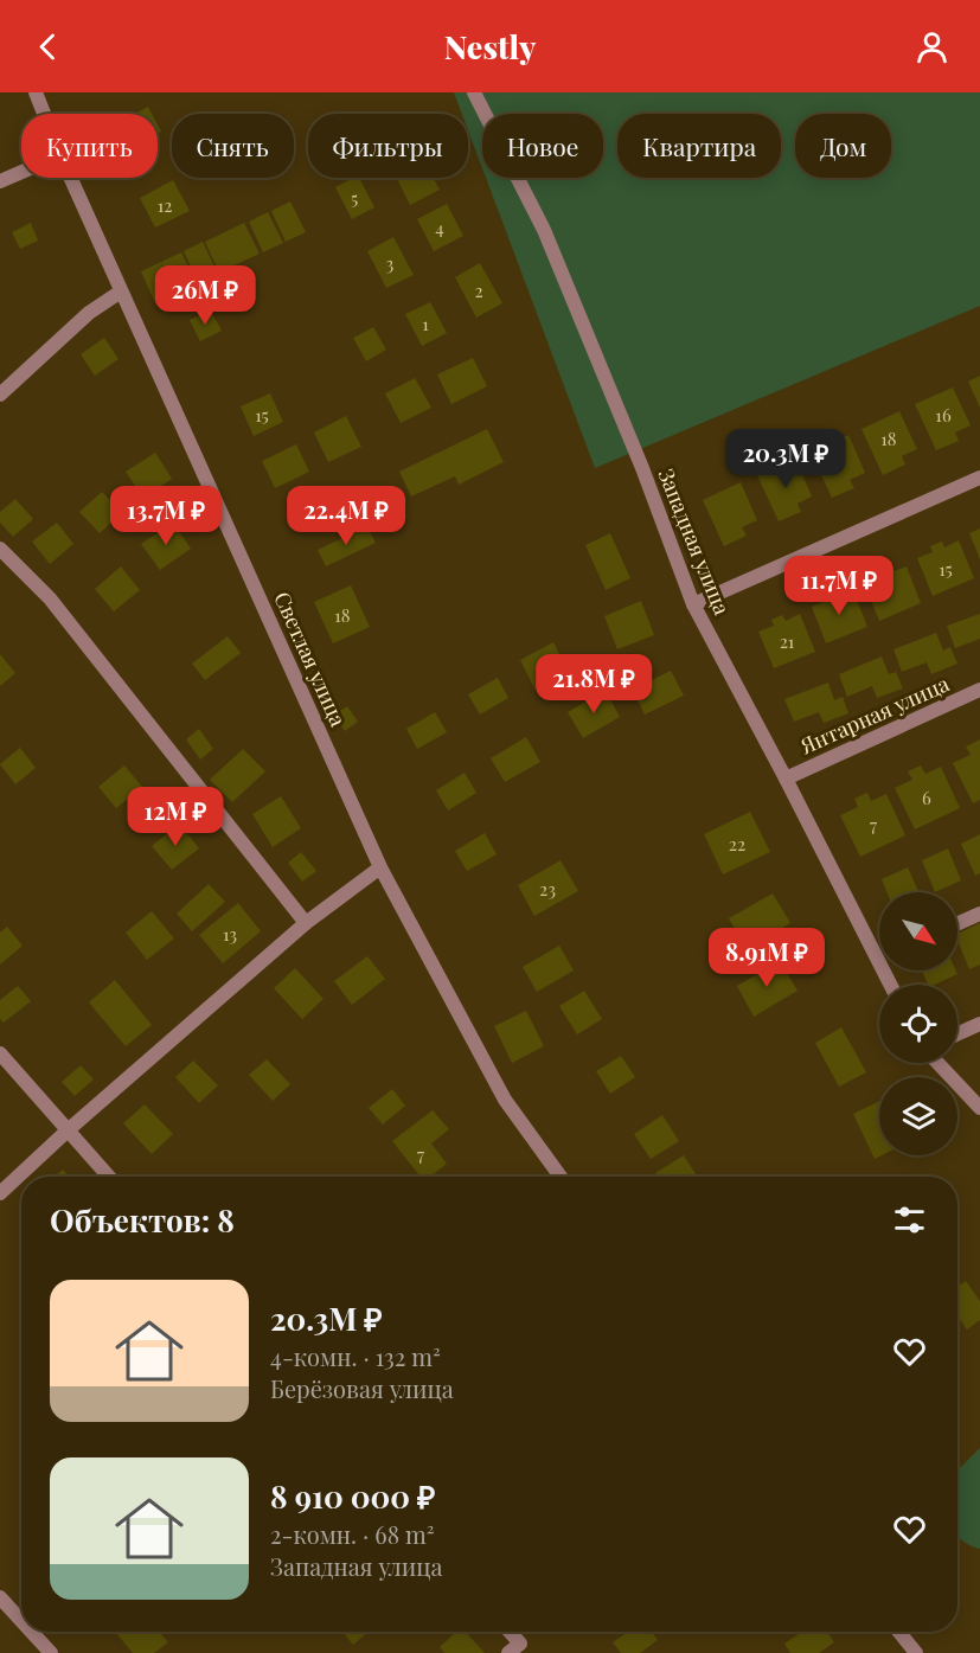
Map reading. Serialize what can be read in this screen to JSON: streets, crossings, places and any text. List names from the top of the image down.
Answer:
{
  "streets": {
    "street": ["Западная улица", "Светлая улица", "Янтарная улица"]
  },
  "crossings": [
    ["Западная улица", "Янтарная улица"]
  ],
  "house_numbers": [
    "5",
    "12",
    "4",
    "3",
    "2",
    "1",
    "15",
    "16",
    "18",
    "15",
    "18",
    "21",
    "6",
    "7",
    "22",
    "23",
    "13",
    "7"
  ],
  "north": "bottom right",
  "page": {
    "header": "Nestly",
    "chip": [
      "Купить",
      "Снять",
      "Фильтры",
      "Новое",
      "Квартира",
      "Дом"
    ],
    "price": [
      "26M ₽",
      "20.3M ₽",
      "13.7M ₽",
      "22.4M ₽",
      "11.7M ₽",
      "21.8M ₽",
      "12M ₽",
      "8.91M ₽"
    ],
    "heading": "Объектов: 8",
    "list": [
      {
        "name": "20.3M ₽",
        "note": "4-комн. · 132 m² · Берёзовая улица"
      },
      {
        "name": "8 910 000 ₽",
        "note": "2-комн. · 68 m² · Западная улица"
      }
    ]
  }
}
